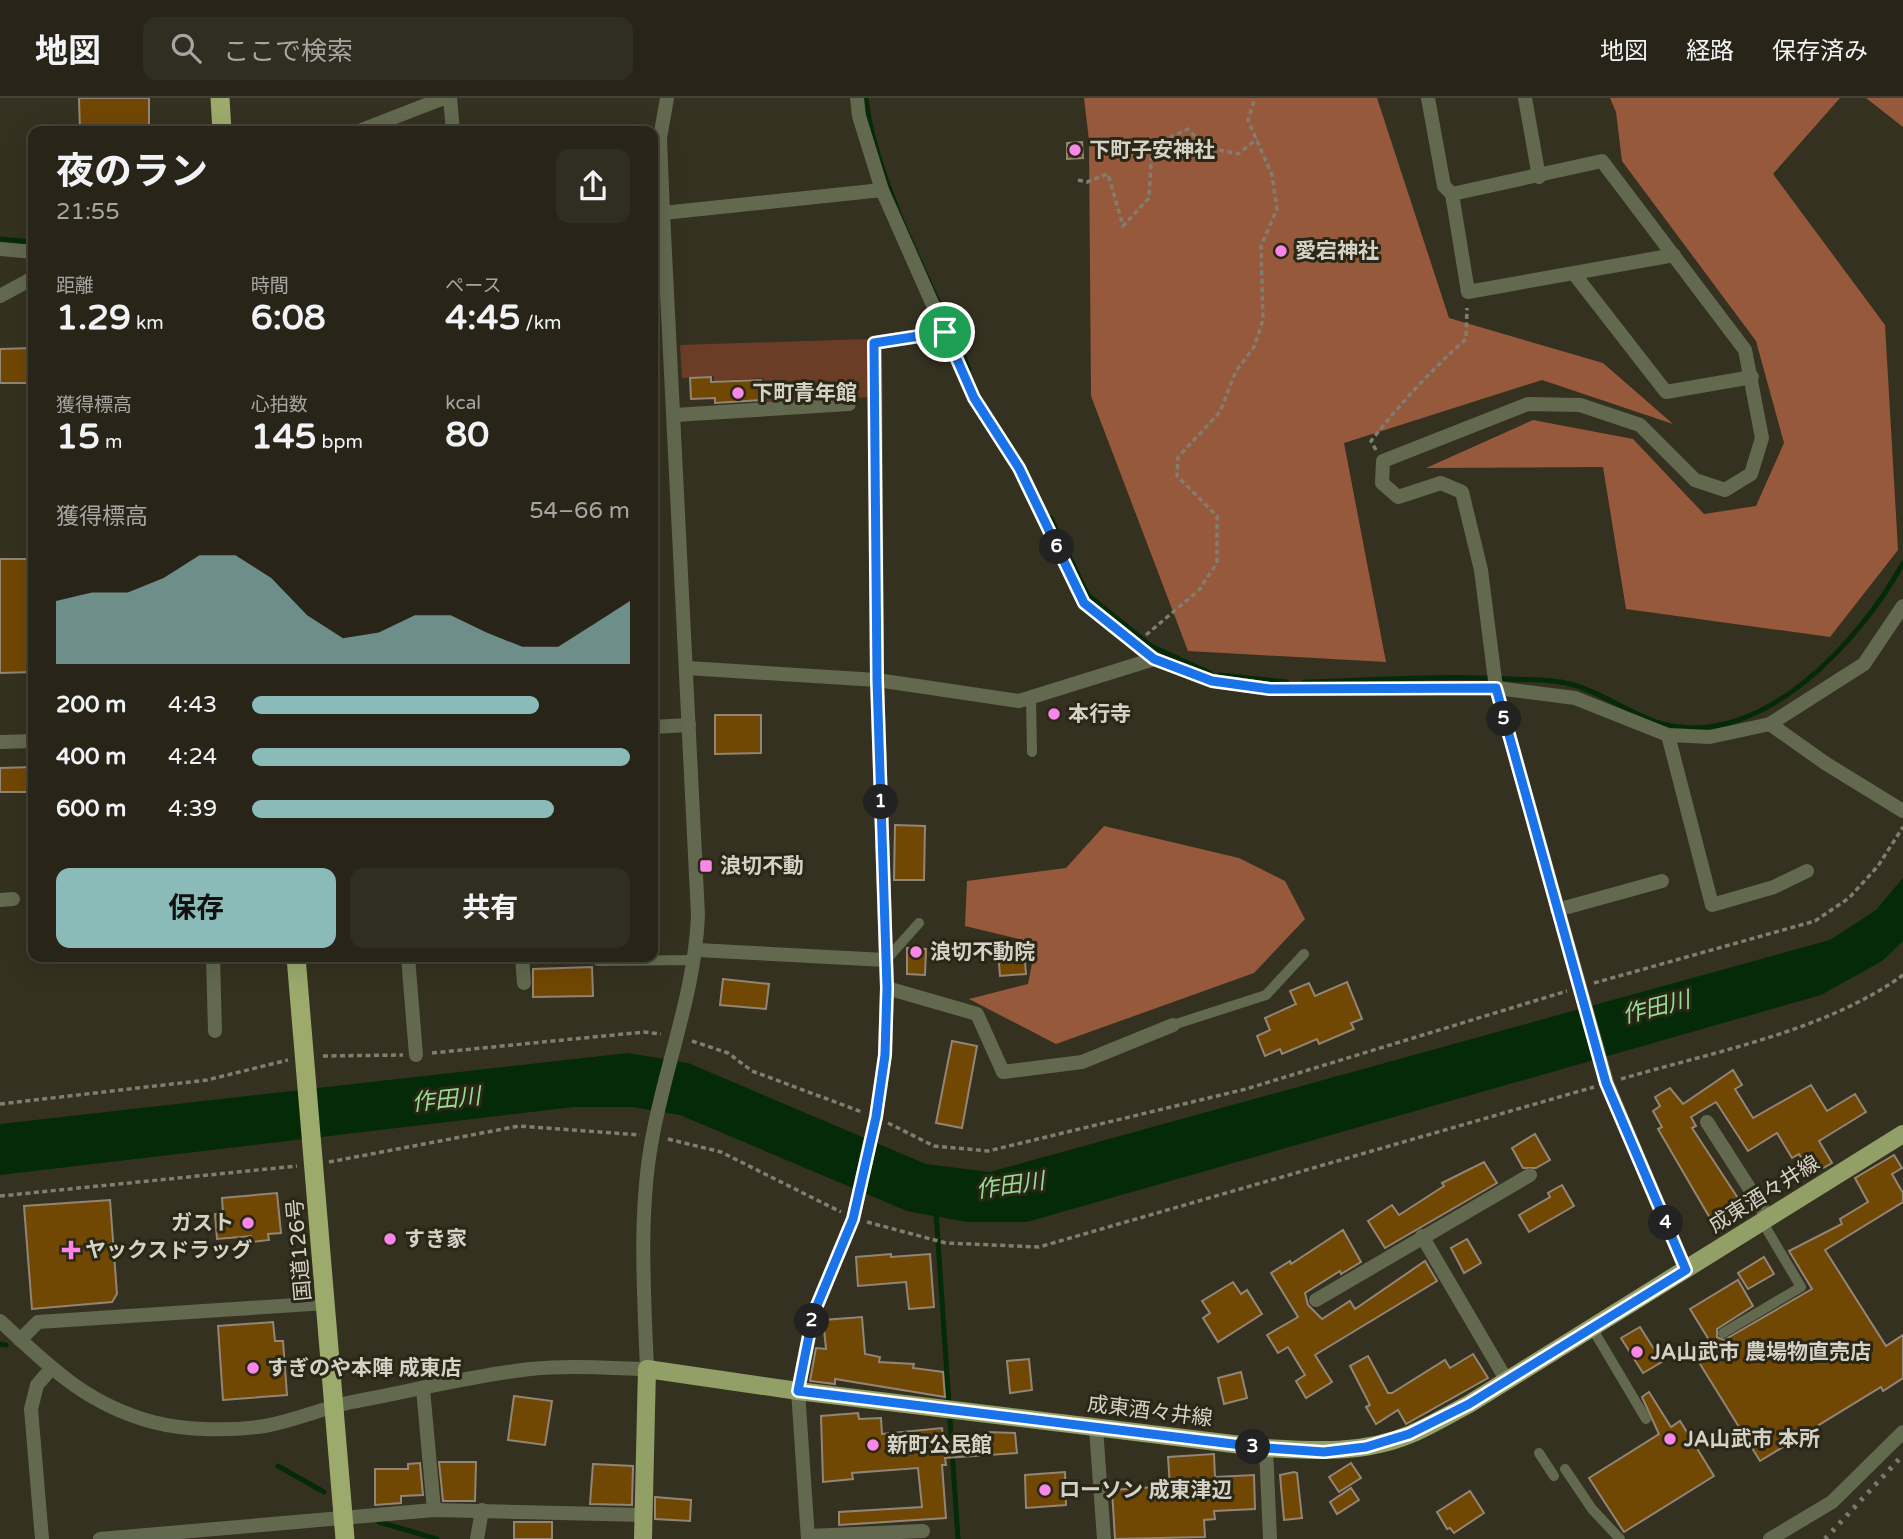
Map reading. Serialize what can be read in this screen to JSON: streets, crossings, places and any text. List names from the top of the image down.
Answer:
{
  "streets": {
    "highway": ["国道126号"],
    "main road": ["成東酒々井線"]
  },
  "water": ["作田川"],
  "places": {
    "other": [
      "下町子安神社",
      "愛宕神社",
      "下町青年館",
      "本行寺",
      "浪切不動院",
      "ガスト",
      "すき家",
      "JA山武市 農場物直売店",
      "すぎのや本陣 成東店",
      "JA山武市 本所",
      "新町公民館",
      "ローソン 成東津辺"
    ],
    "transit": ["浪切不動"],
    "health": ["ヤックスドラッグ"]
  },
  "page": {
    "header": "地図",
    "search": "ここで検索",
    "nav": ["地図", "経路", "保存済み"],
    "heading": ["夜のラン", "21:55"],
    "stats": [
      ["距離", "1.29 km"],
      ["時間", "6:08"],
      ["ペース", "4:45 /km"],
      ["獲得標高", "15 m"],
      ["心拍数", "145 bpm"],
      ["kcal", "80"]
    ],
    "chart": ["獲得標高", "54–66 m"],
    "pins": [
      "6",
      "5",
      "1",
      "4",
      "2",
      "3"
    ],
    "list": [
      {
        "name": "200 m",
        "note": "4:43"
      },
      {
        "name": "400 m",
        "note": "4:24"
      },
      {
        "name": "600 m",
        "note": "4:39"
      }
    ],
    "buttons": ["保存", "共有"]
  }
}
